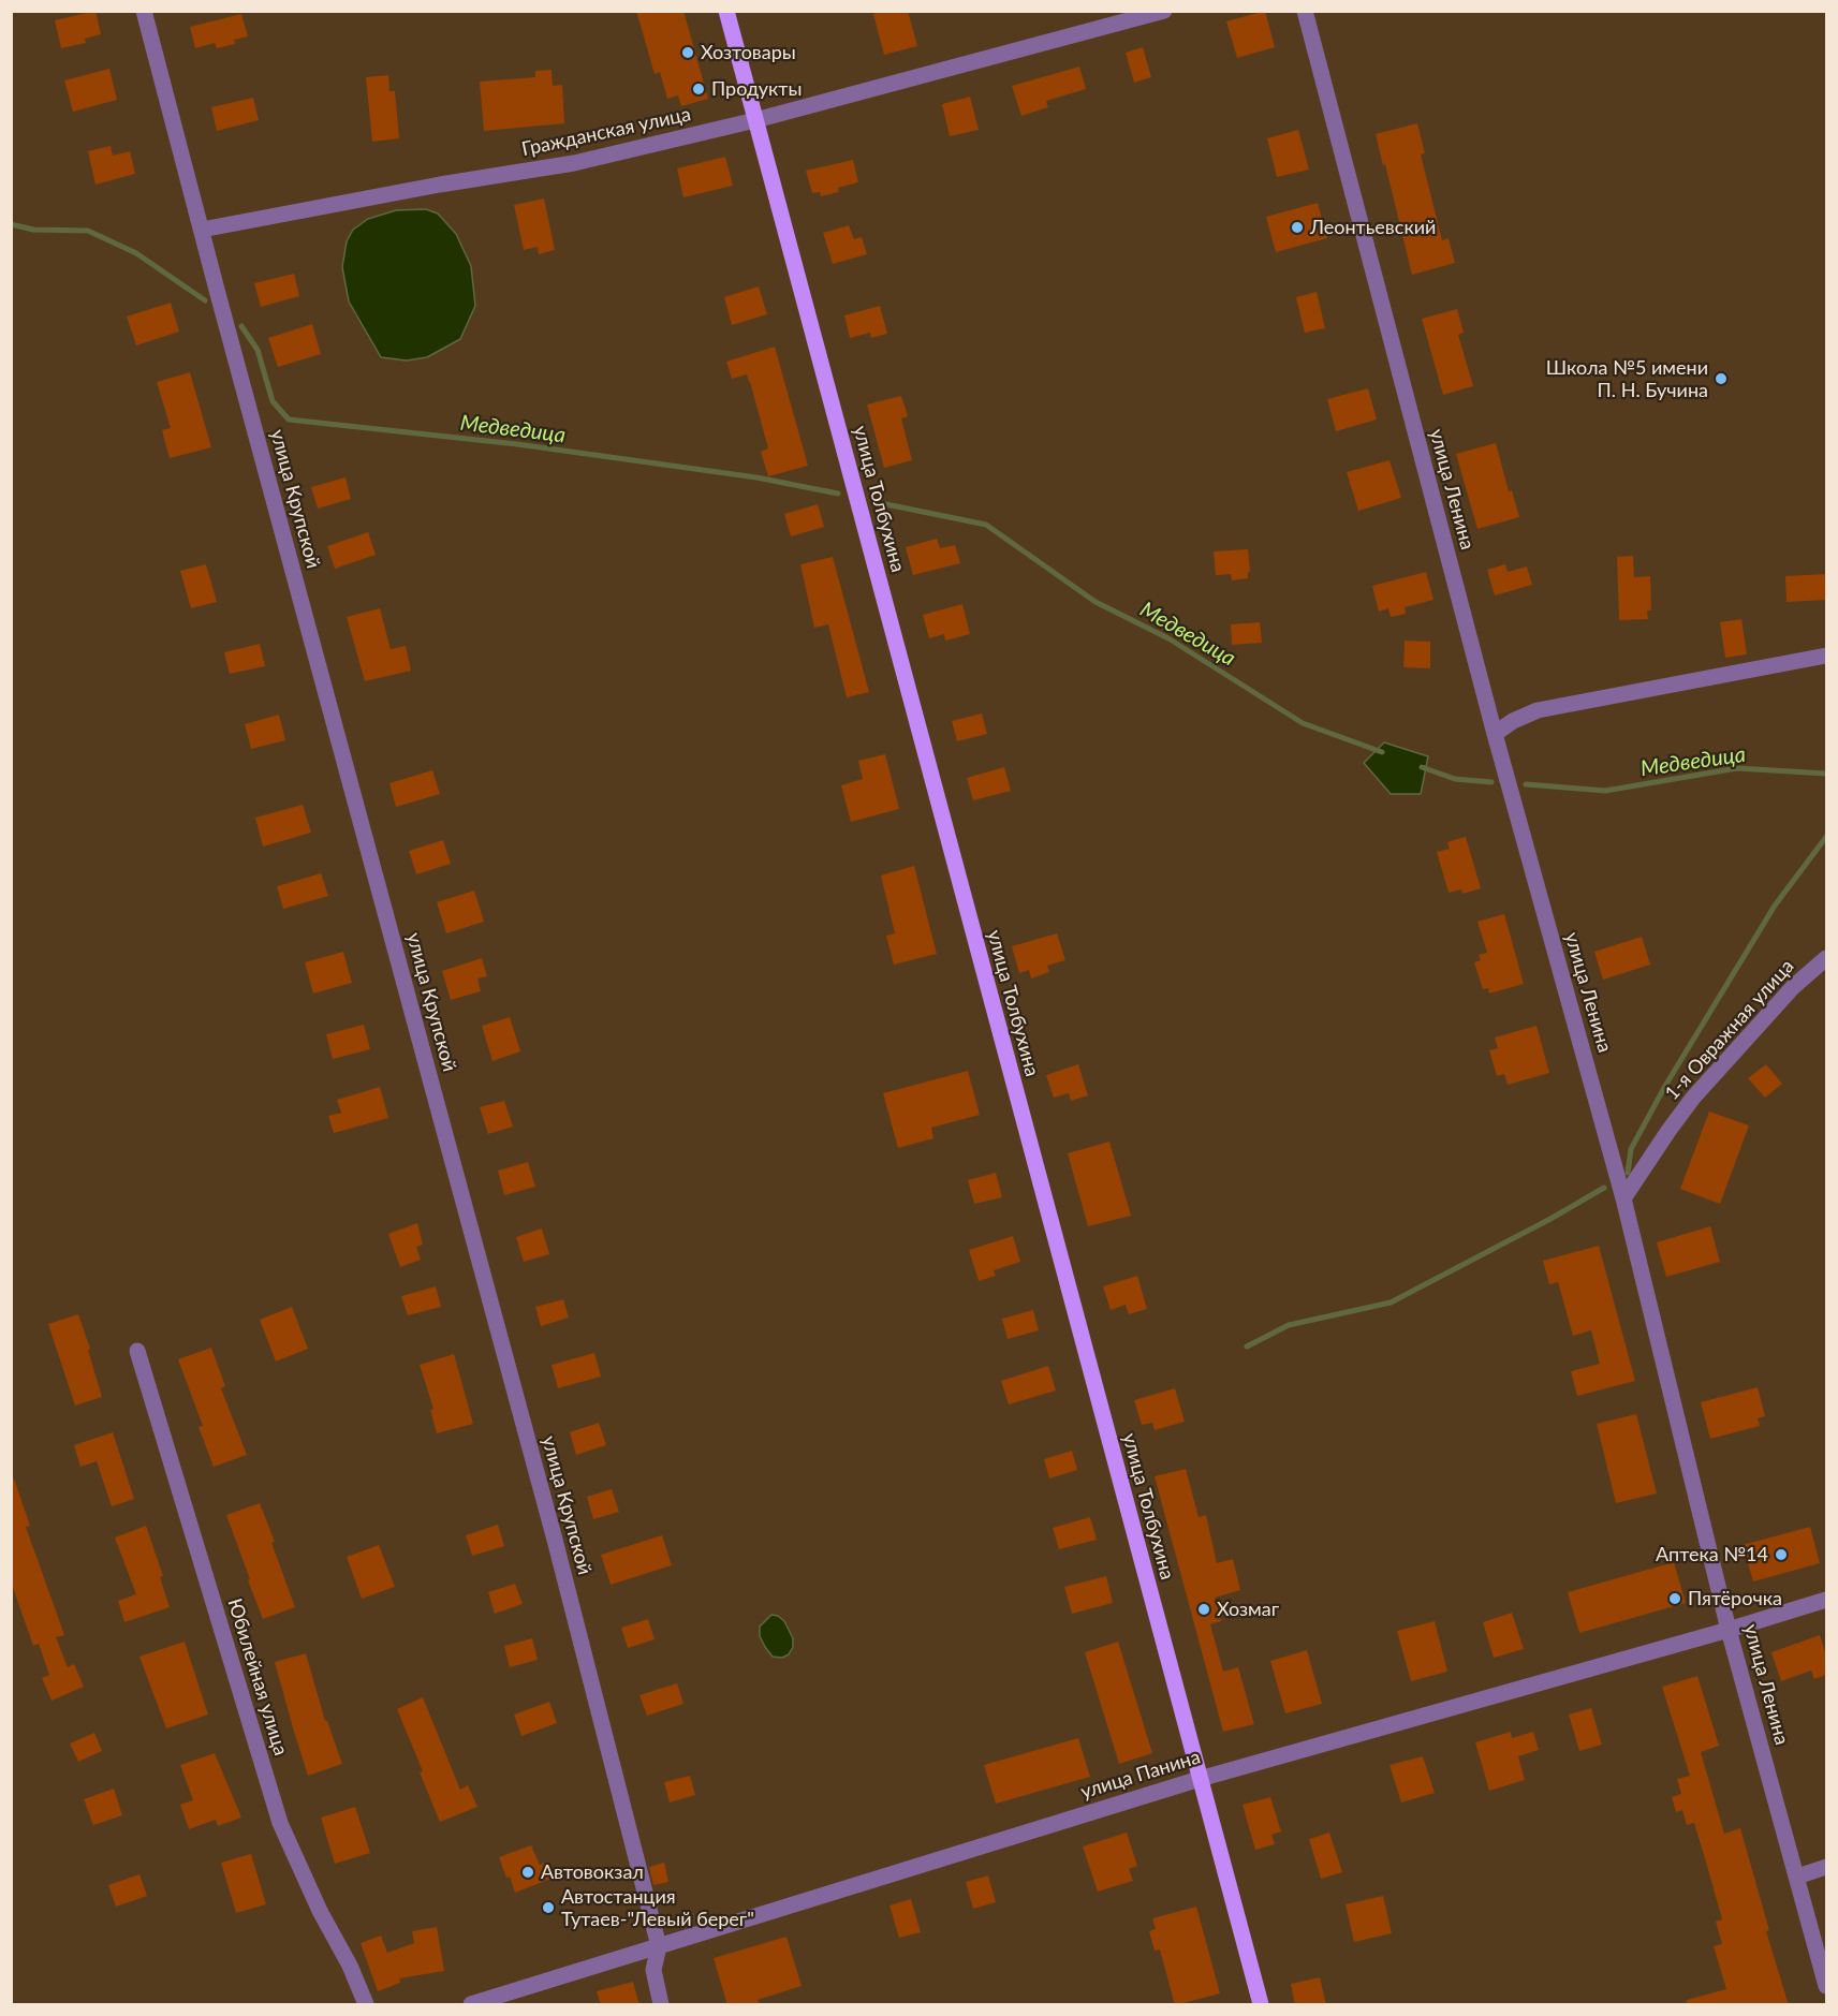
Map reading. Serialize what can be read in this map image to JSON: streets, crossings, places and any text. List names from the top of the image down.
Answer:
{
  "streets": {
    "main road": ["улица Толбухина"],
    "street": [
      "Гражданская улица",
      "улица Ленина",
      "улица Крупской",
      "1-я Овражная улица",
      "Юбилейная улица",
      "улица Панина"
    ]
  },
  "crossings": [
    ["Гражданская улица", "улица Крупской"],
    ["Гражданская улица", "улица Толбухина"],
    ["улица Ленина", "1-я Овражная улица"],
    ["улица Ленина", "улица Панина"],
    ["улица Крупской", "улица Панина"],
    ["улица Толбухина", "улица Панина"]
  ],
  "water": ["Медведица"],
  "places": [
    "Хозтовары",
    "Продукты",
    "Леонтьевский",
    "Школа №5 имени П. Н. Бучина",
    "Аптека №14",
    "Пятёрочка",
    "Хозмаг",
    "Автовокзал",
    "Автостанция Тутаев-\"Левый берег\""
  ]
}
